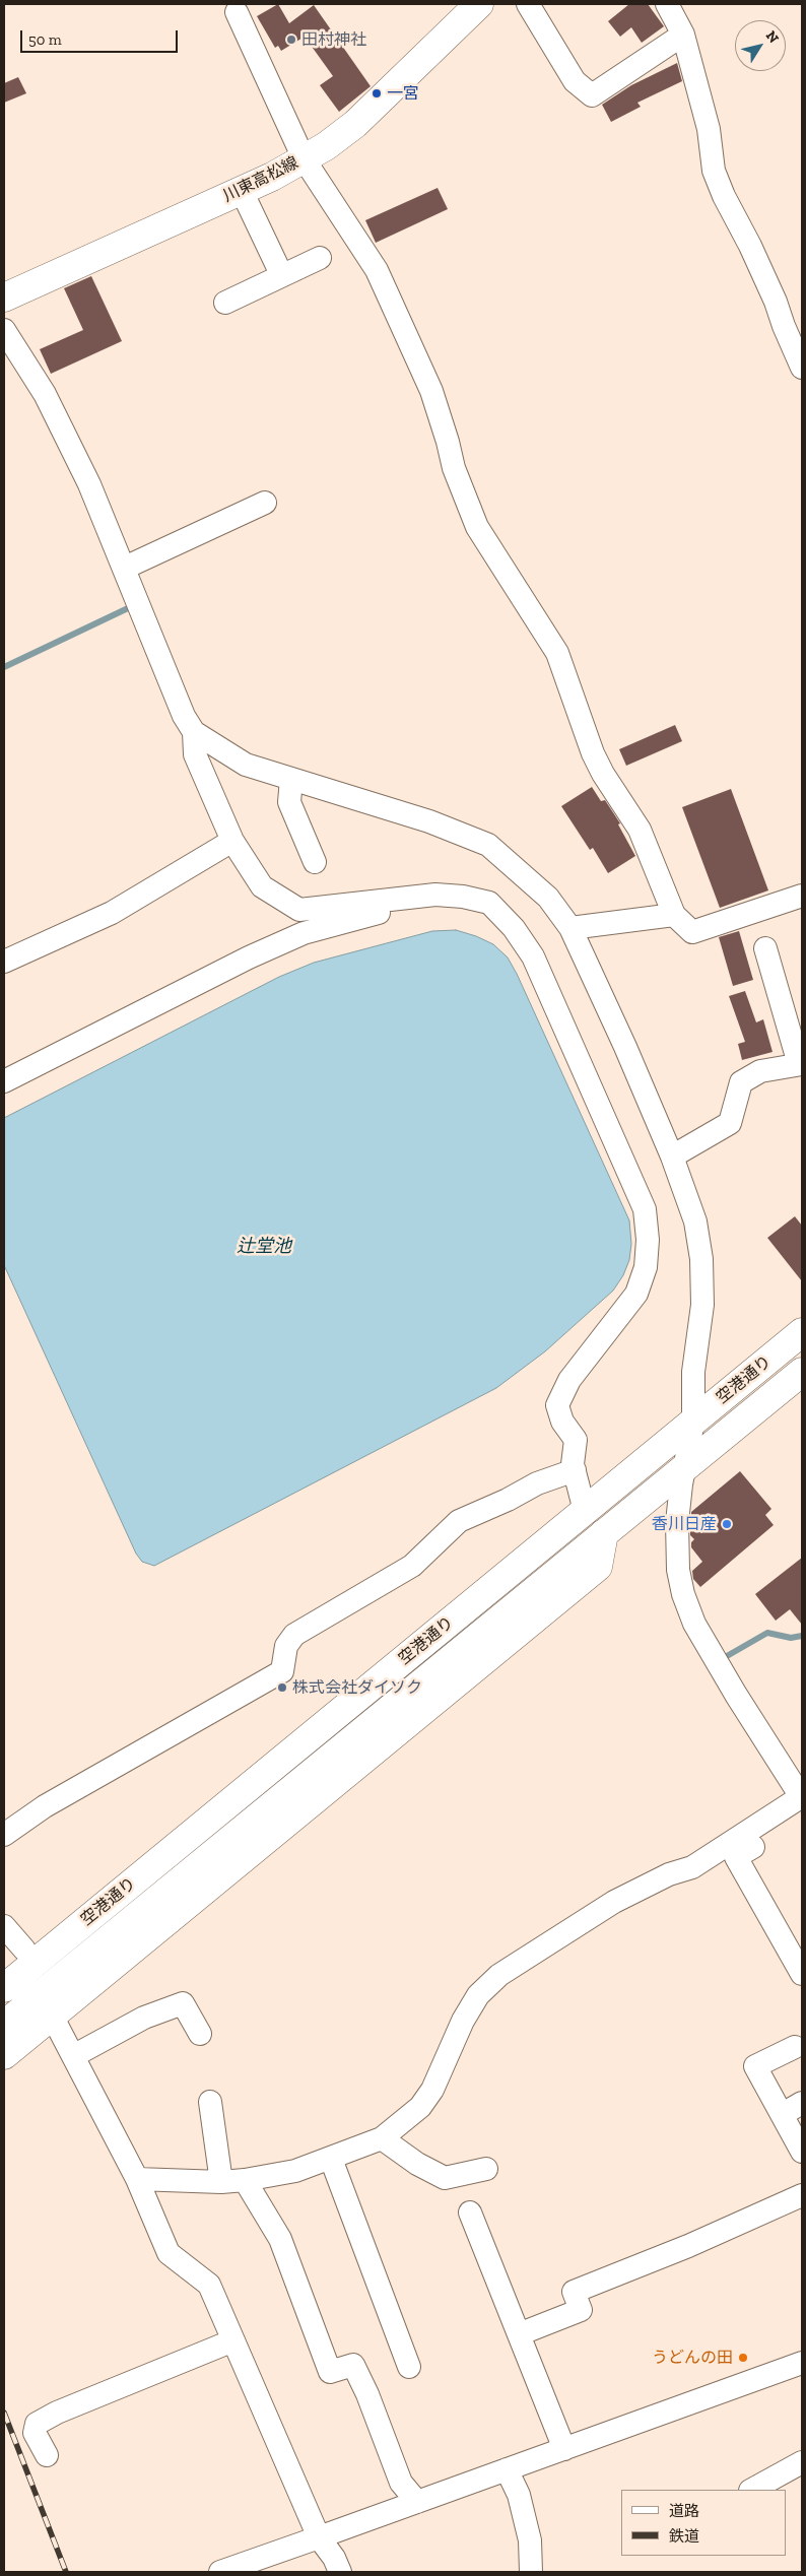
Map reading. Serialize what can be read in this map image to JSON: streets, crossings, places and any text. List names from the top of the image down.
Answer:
{
  "streets": {
    "main road": ["川東高松線", "空港通り"]
  },
  "water": ["辻堂池"],
  "places": [
    "田村神社",
    "一宮",
    "香川日産",
    "株式会社ダイソク",
    "うどんの田"
  ],
  "legend": ["道路", "鉄道"],
  "scale_bar": "50 m",
  "north": "top right"
}
